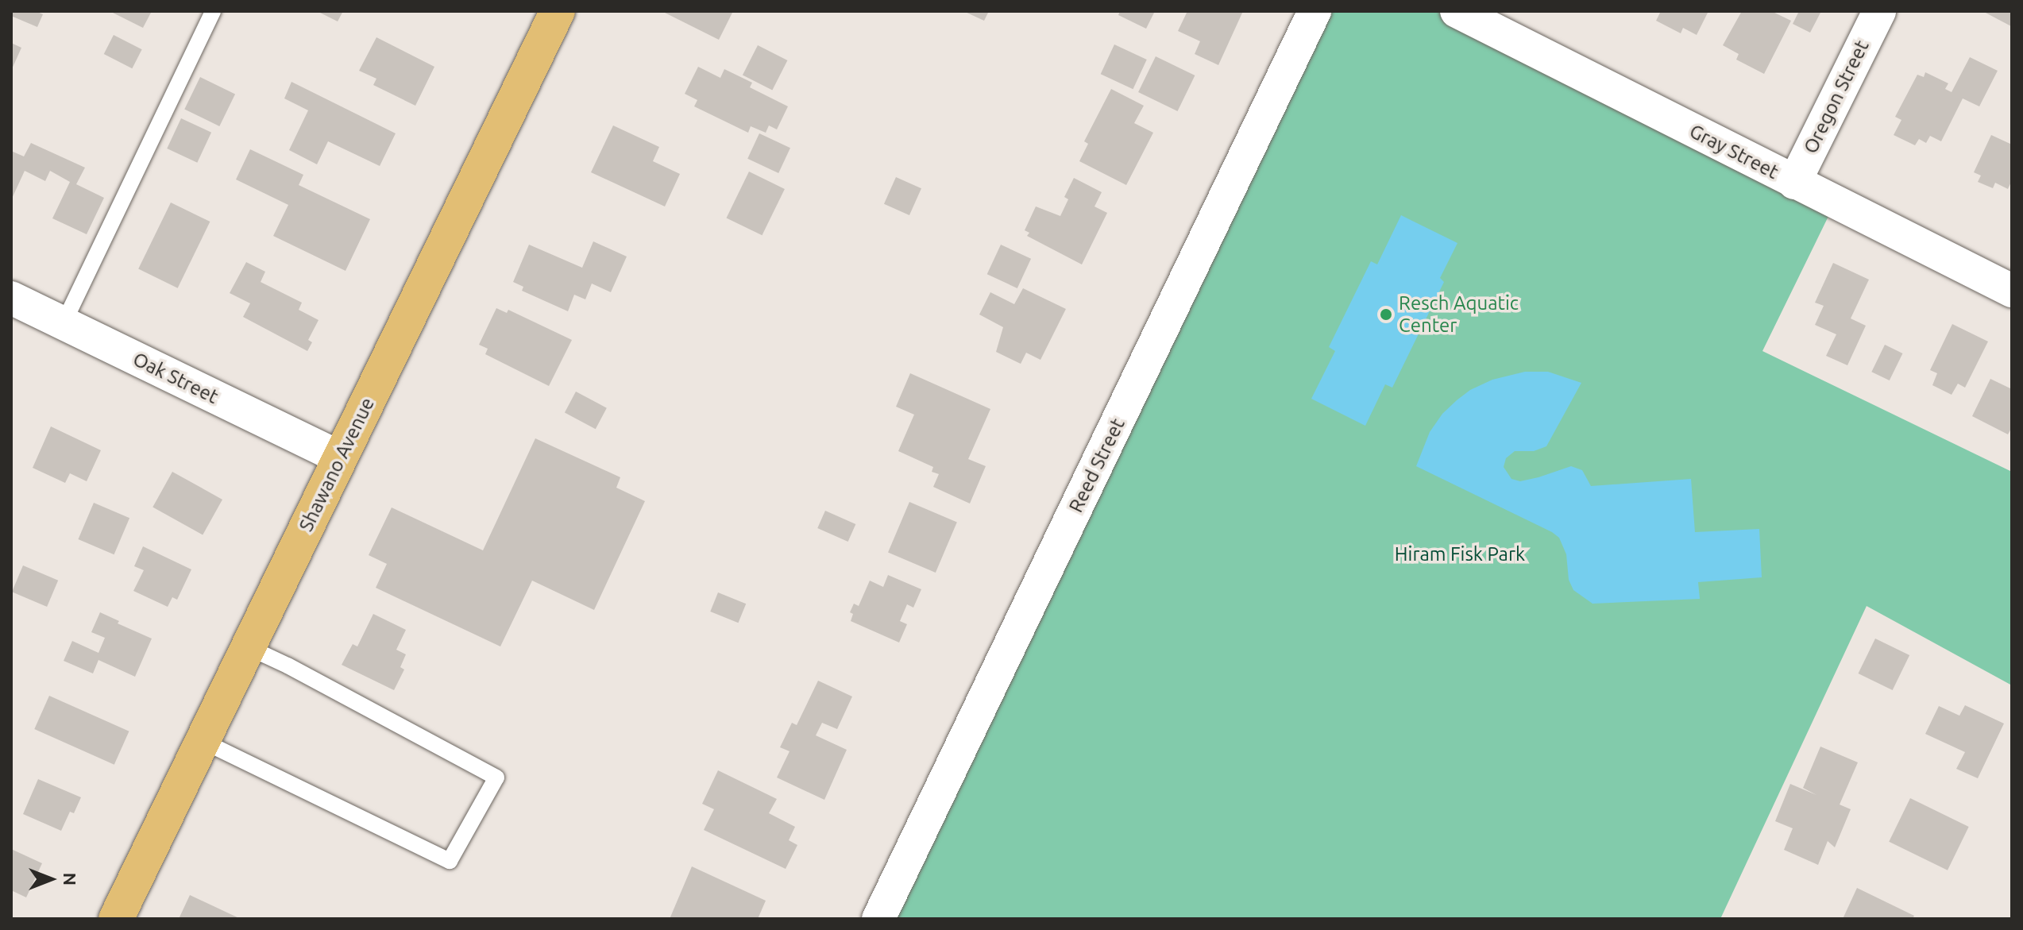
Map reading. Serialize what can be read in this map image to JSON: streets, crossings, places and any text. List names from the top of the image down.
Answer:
{
  "streets": {
    "main road": ["Shawano Avenue"],
    "street": [
      "Oregon Street",
      "Gray Street",
      "Oak Street",
      "Reed Street"
    ]
  },
  "crossings": [
    ["Oregon Street", "Gray Street"],
    ["Oak Street", "Shawano Avenue"]
  ],
  "parks": ["Hiram Fisk Park"],
  "places": ["Resch Aquatic Center"],
  "north": "right"
}
